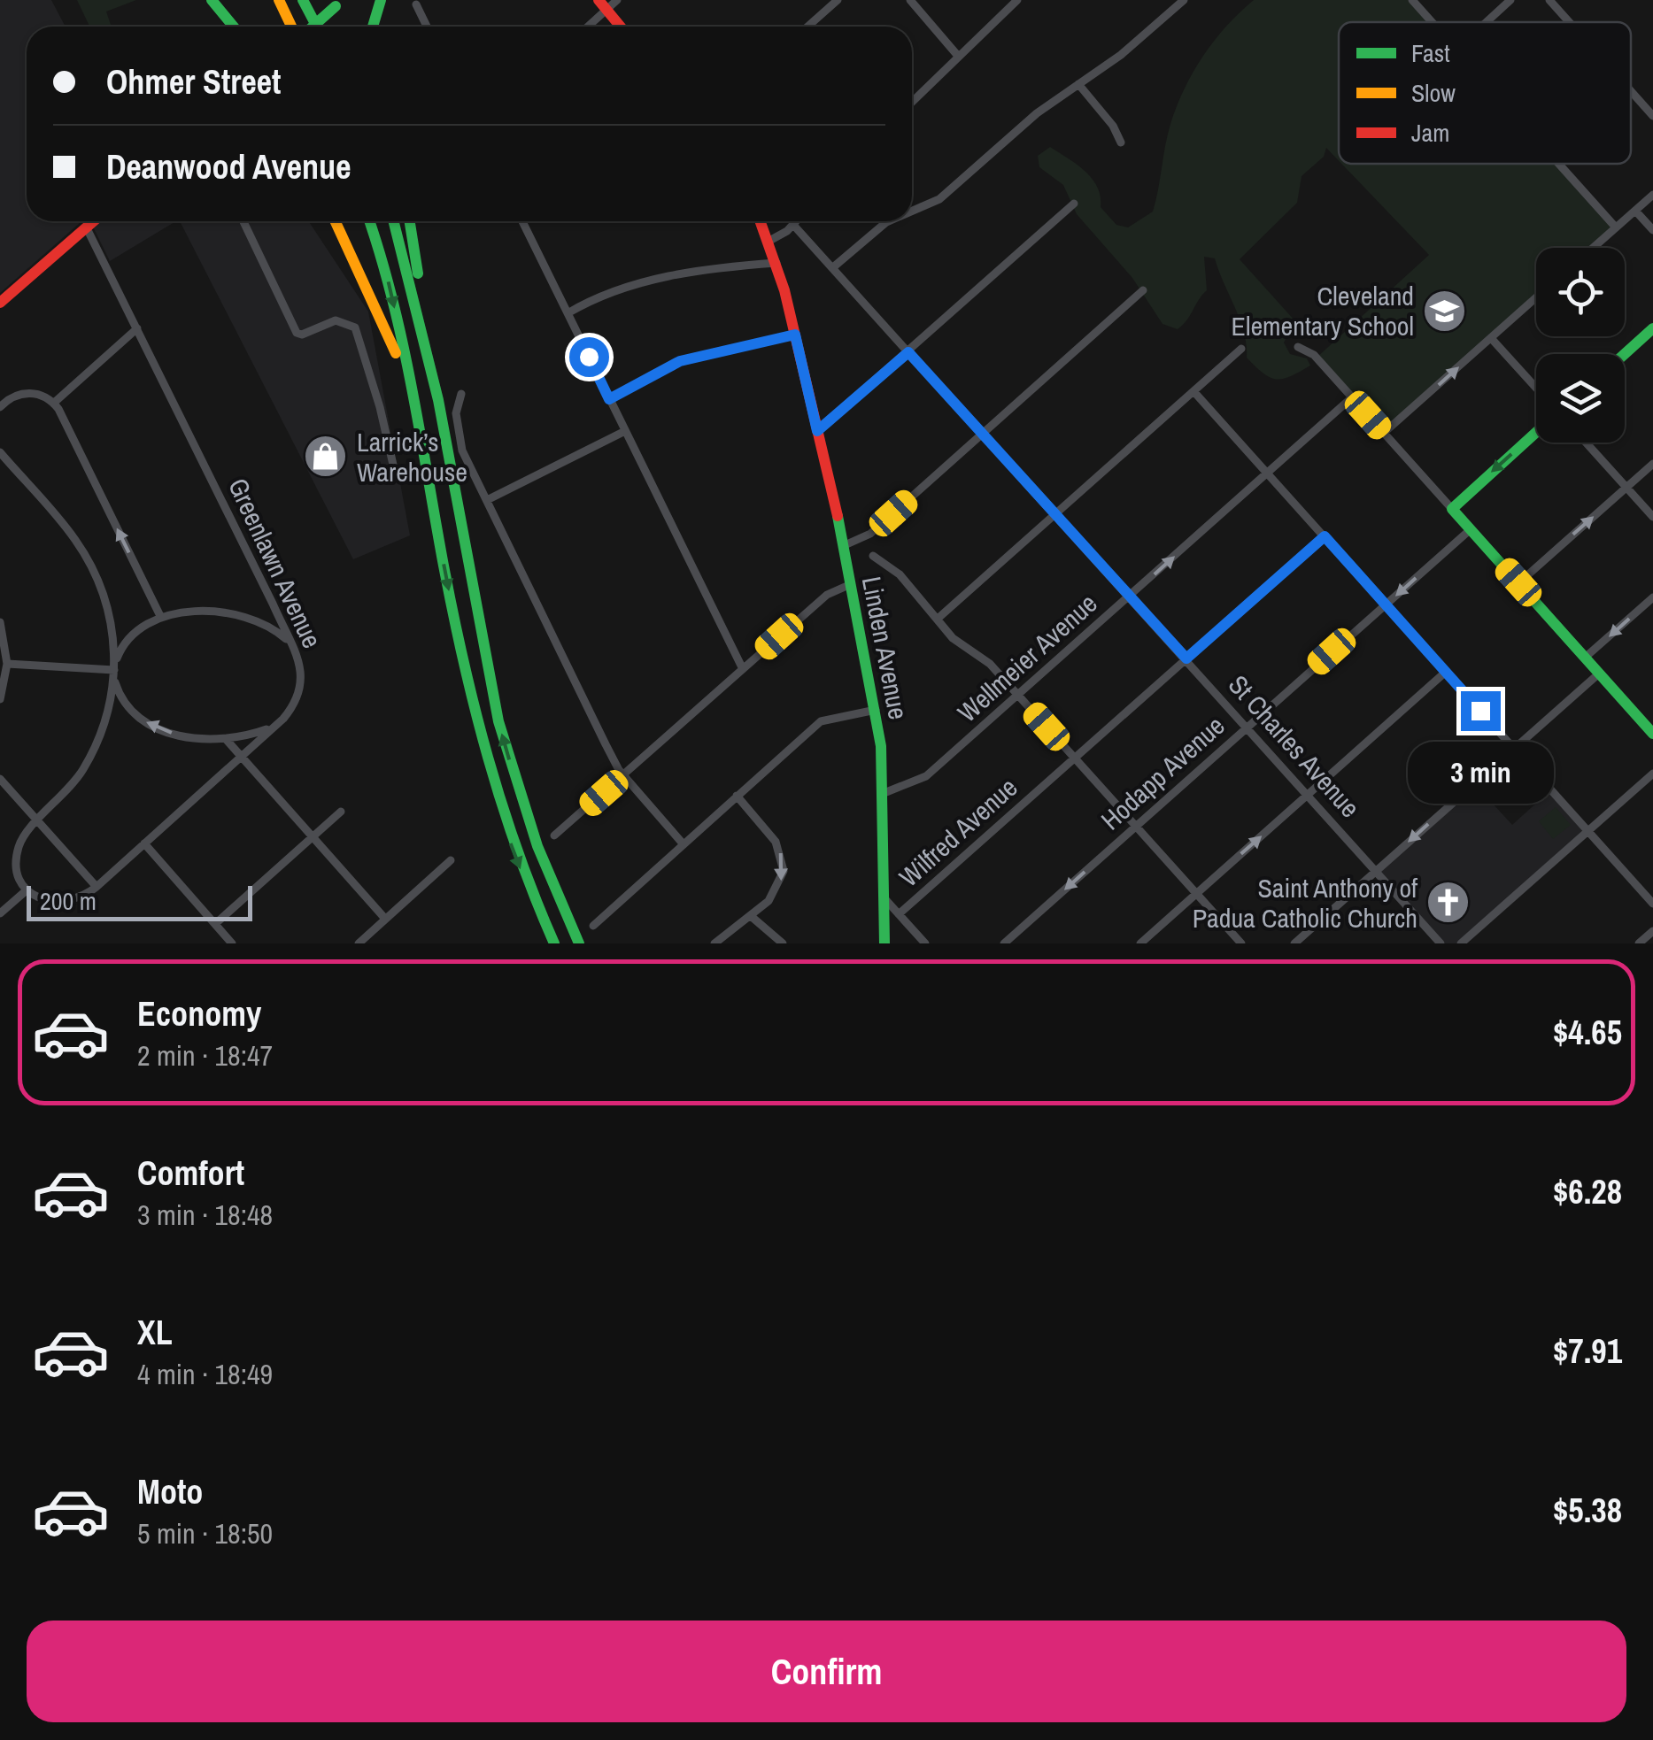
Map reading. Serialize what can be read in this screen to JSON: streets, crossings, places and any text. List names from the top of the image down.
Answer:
{
  "streets": {
    "main road": ["Linden Avenue"],
    "street": [
      "Greenlawn Avenue",
      "Wellmeier Avenue",
      "St Charles Avenue",
      "Hodapp Avenue",
      "Wilfred Avenue"
    ]
  },
  "crossings": [
    ["Linden Avenue", "Wellmeier Avenue"],
    ["Wellmeier Avenue", "St Charles Avenue"],
    ["St Charles Avenue", "Hodapp Avenue"],
    ["St Charles Avenue", "Wilfred Avenue"]
  ],
  "one_way": ["Hodapp Avenue"],
  "places": {
    "school or university": ["Cleveland Elementary School"],
    "shop": ["Larrick’s Warehouse"],
    "church": ["Saint Anthony of Padua Catholic Church"]
  },
  "legend": ["Fast", "Slow", "Jam"],
  "scale_bar": "200 m",
  "page": {
    "banner": ["Ohmer Street", "Deanwood Avenue"],
    "bubble": "3 min",
    "scale": "200 m",
    "list": [
      {
        "name": "Economy",
        "note": "2 min · 18:47",
        "value": "$4.65"
      },
      {
        "name": "Comfort",
        "note": "3 min · 18:48",
        "value": "$6.28"
      },
      {
        "name": "XL",
        "note": "4 min · 18:49",
        "value": "$7.91"
      },
      {
        "name": "Moto",
        "note": "5 min · 18:50",
        "value": "$5.38"
      }
    ],
    "buttons": "Confirm"
  }
}
